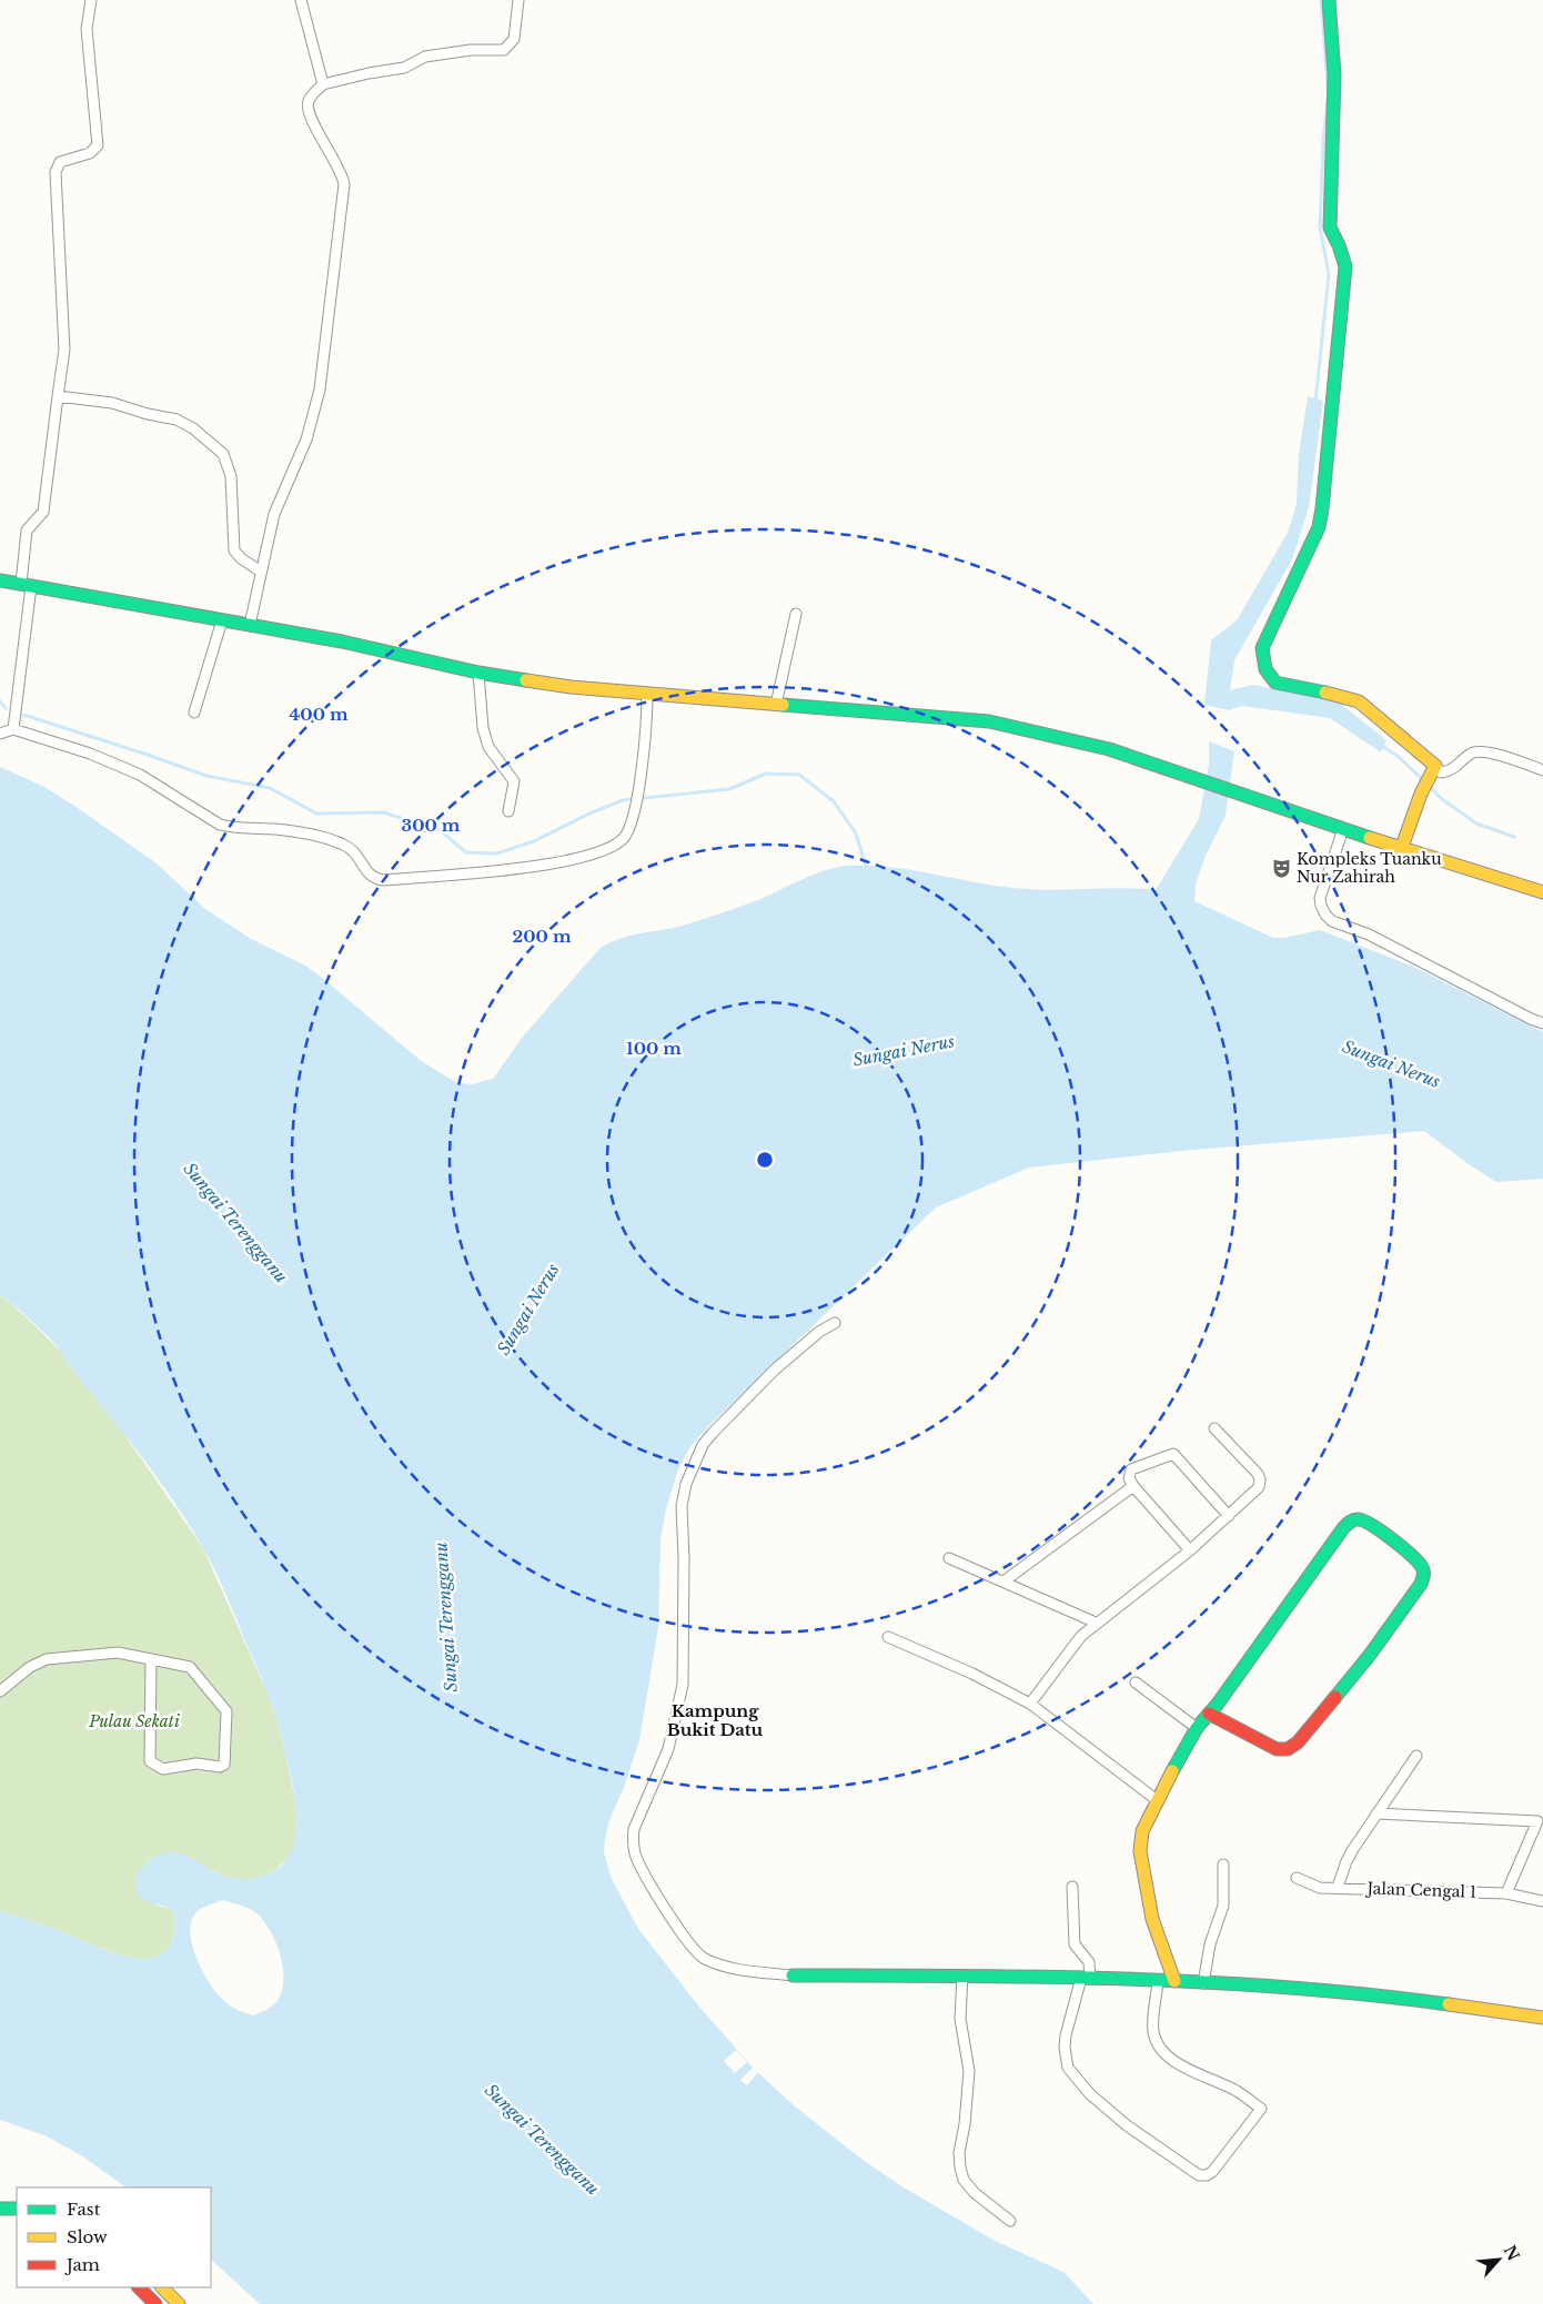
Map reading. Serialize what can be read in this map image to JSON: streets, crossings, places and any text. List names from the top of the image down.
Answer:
{
  "streets": {
    "street": ["Jalan Cengal 1"]
  },
  "districts": ["Kampung Bukit Datu"],
  "water": ["Sungai Nerus", "Sungai Terengganu"],
  "parks": ["Pulau Sekati"],
  "places": {
    "theatre": ["Kompleks Tuanku Nur Zahirah"]
  },
  "legend": ["Fast", "Slow", "Jam"],
  "north": "top right",
  "rings": [
    "400 m",
    "300 m",
    "200 m",
    "100 m"
  ]
}
